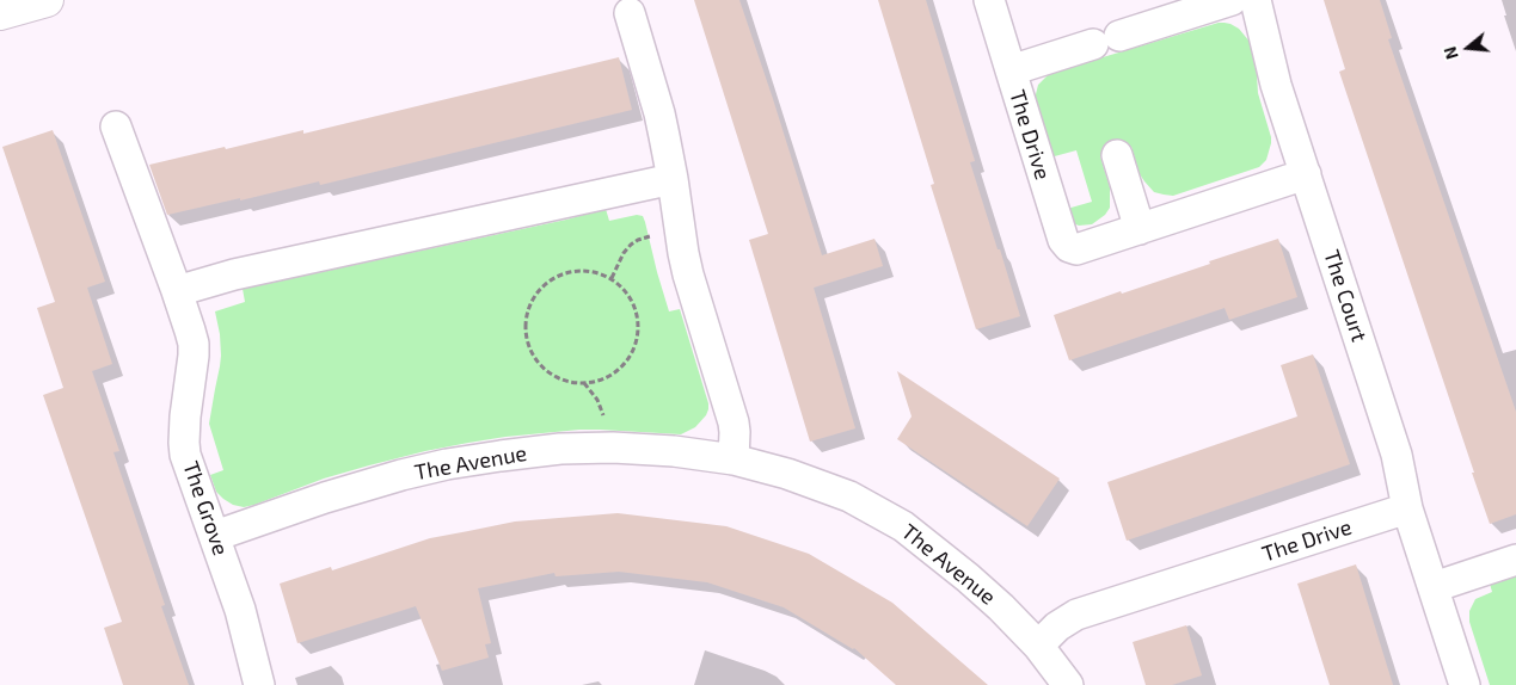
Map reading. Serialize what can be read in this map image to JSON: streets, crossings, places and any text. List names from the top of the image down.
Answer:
{
  "streets": {
    "street": [
      "The Drive",
      "The Court",
      "The Avenue",
      "The Grove"
    ]
  },
  "crossings": [
    ["The Drive", "The Court"],
    ["The Drive", "The Avenue"],
    ["The Avenue", "The Grove"]
  ],
  "north": "left"
}
